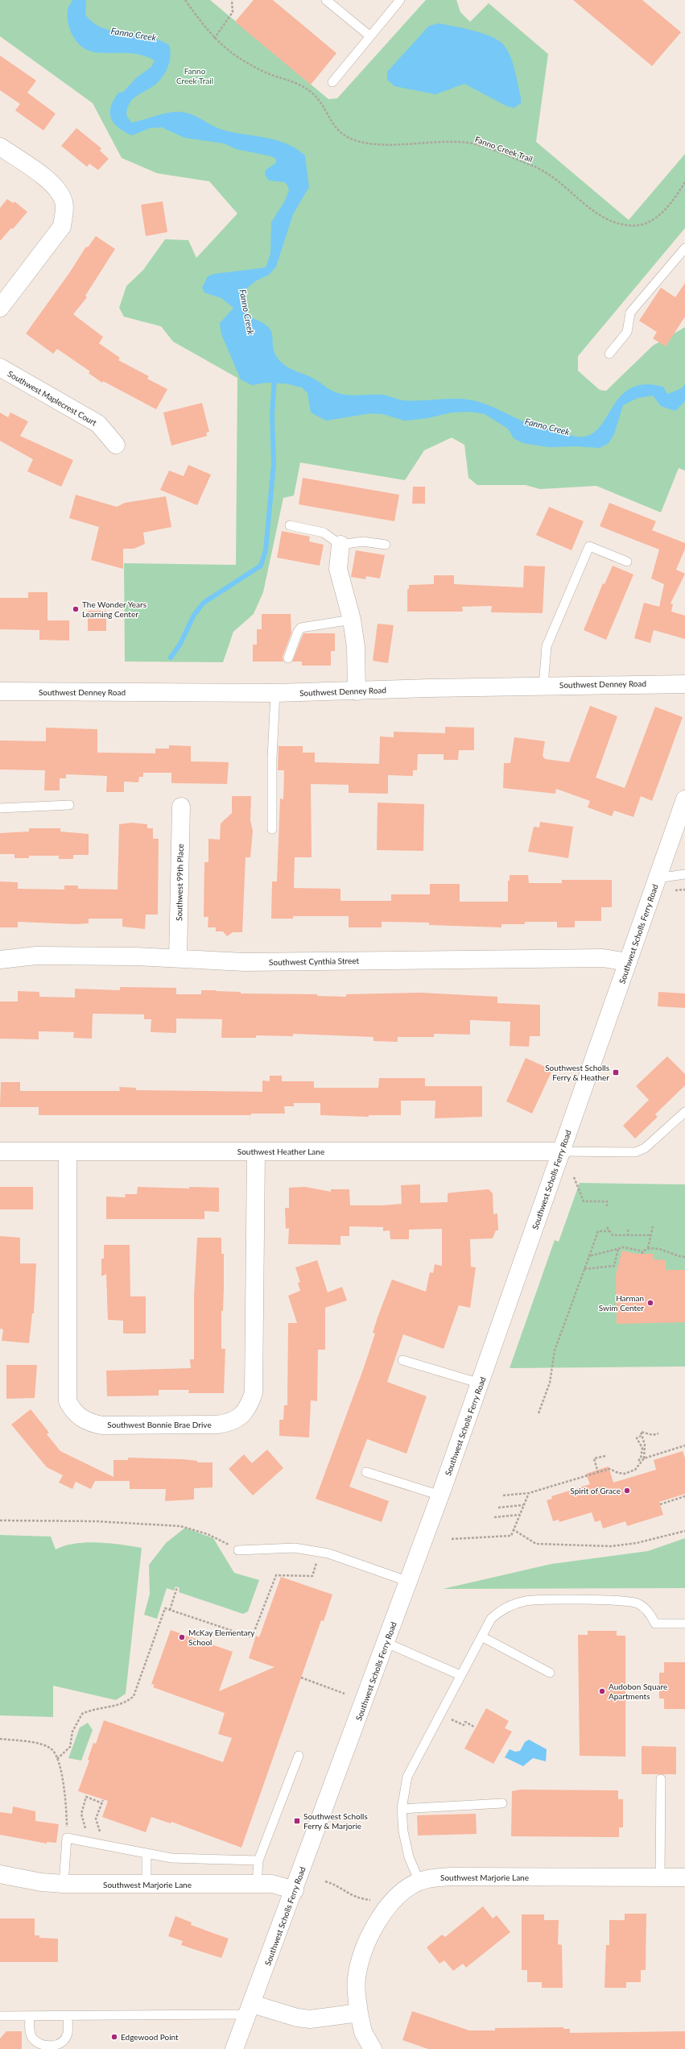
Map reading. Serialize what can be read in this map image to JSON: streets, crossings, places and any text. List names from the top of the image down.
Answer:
{
  "streets": {
    "street": [
      "Southwest Maplecrest Court",
      "Southwest Denney Road",
      "Southwest 99th Place",
      "Southwest Scholls Ferry Road",
      "Southwest Cynthia Street",
      "Southwest Heather Lane",
      "Southwest Bonnie Brae Drive",
      "Southwest Marjorie Lane"
    ],
    "path": ["Fanno Creek Trail"]
  },
  "crossings": [
    ["Southwest 99th Place", "Southwest Cynthia Street"],
    ["Southwest Scholls Ferry Road", "Southwest Cynthia Street"],
    ["Southwest Scholls Ferry Road", "Southwest Heather Lane"],
    ["Southwest Scholls Ferry Road", "Southwest Marjorie Lane"],
    ["Southwest Heather Lane", "Southwest Bonnie Brae Drive"]
  ],
  "water": ["Fanno Creek"],
  "parks": ["Fanno Creek Trail"],
  "places": {
    "other": [
      "The Wonder Years Learning Center",
      "Harman Swim Center",
      "Spirit of Grace",
      "McKay Elementary School",
      "Audobon Square Apartments",
      "Edgewood Point"
    ],
    "transit": ["Southwest Scholls Ferry & Heather", "Southwest Scholls Ferry & Marjorie"]
  }
}
